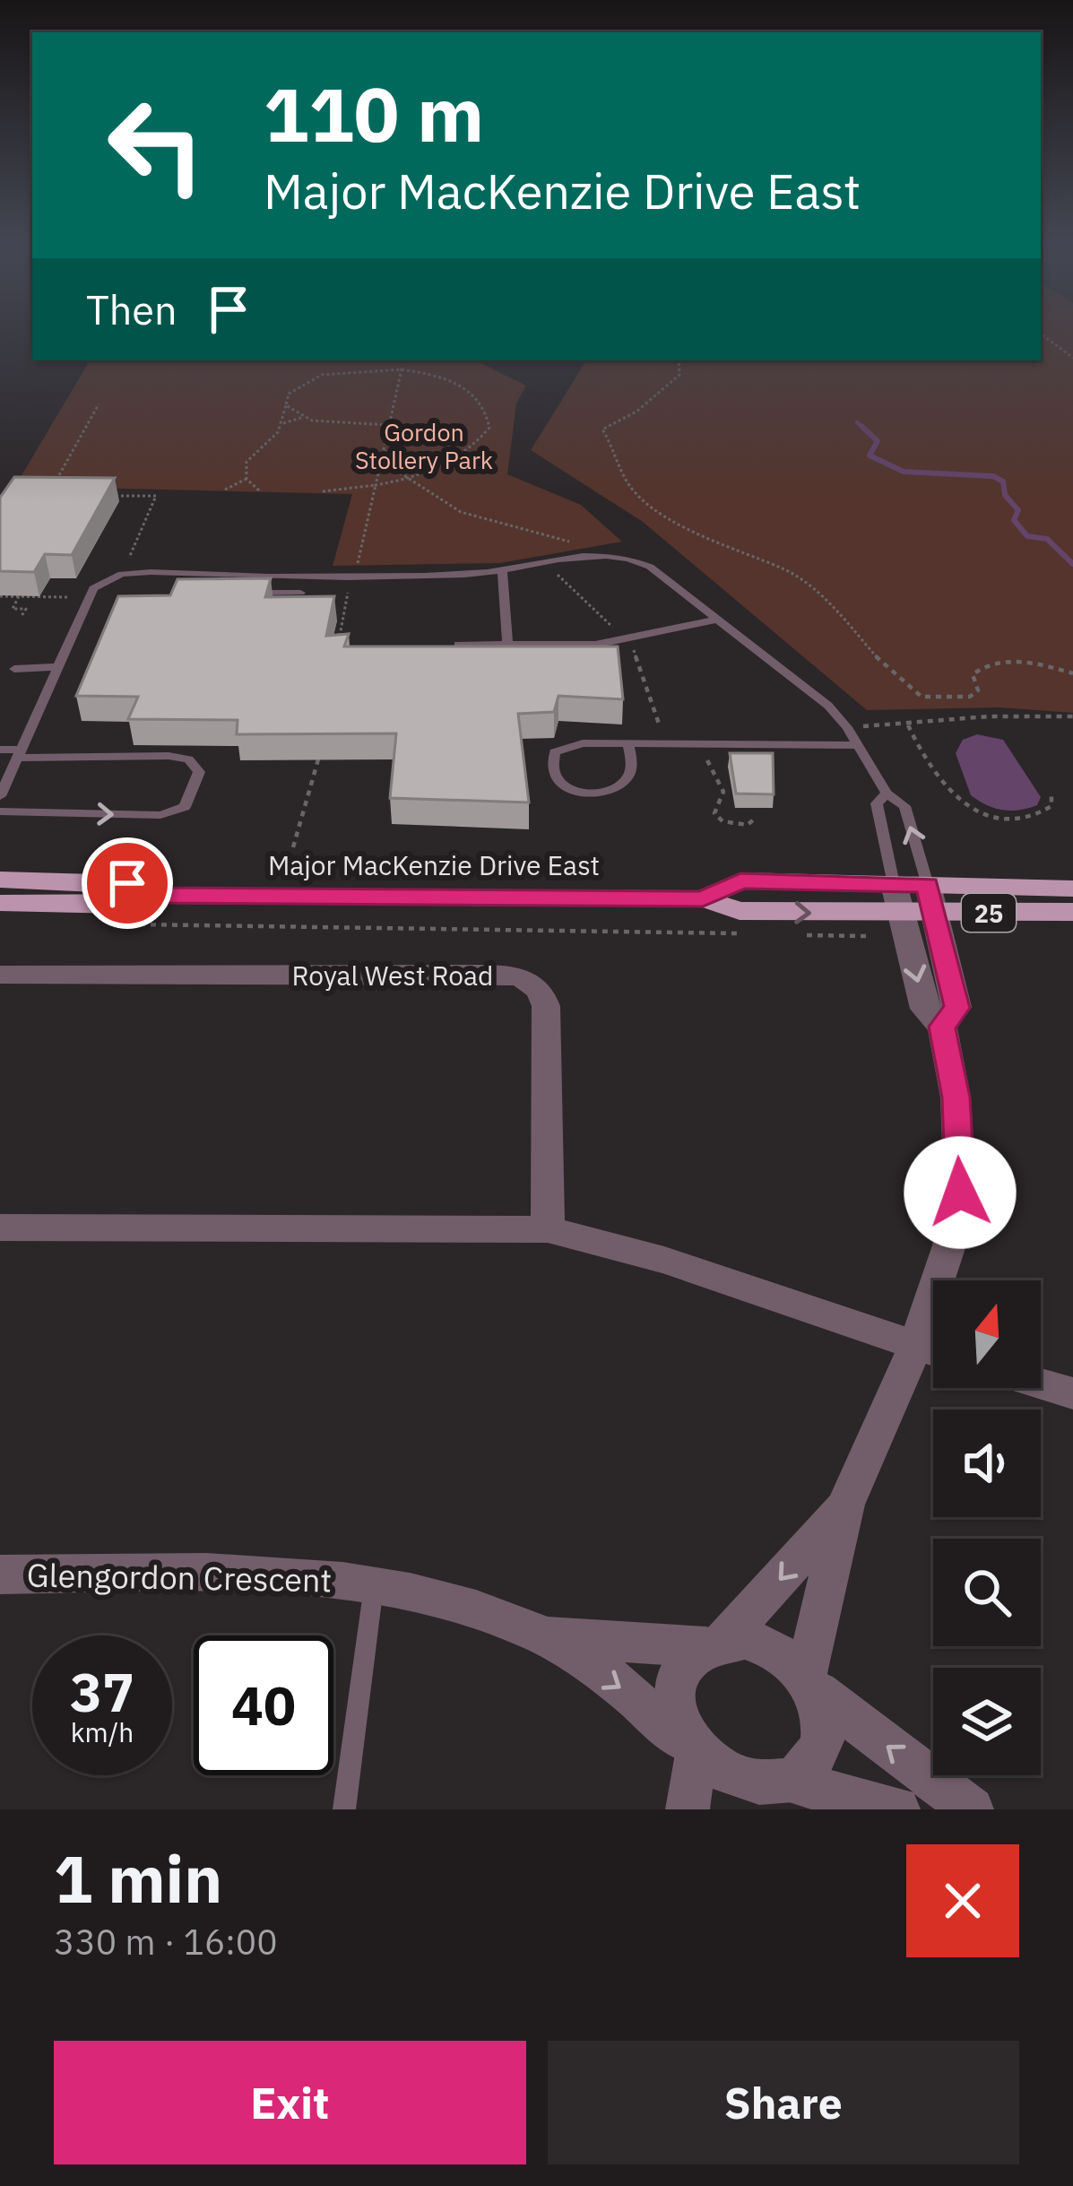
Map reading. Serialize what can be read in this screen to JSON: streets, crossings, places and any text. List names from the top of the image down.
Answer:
{
  "streets": {
    "main road": ["Major MacKenzie Drive East", "25"],
    "street": ["Royal West Road", "Glengordon Crescent"]
  },
  "parks": ["Gordon Stollery Park"],
  "north": "top",
  "page": {
    "turn": ["110 m", "Major MacKenzie Drive East"],
    "then": "Then",
    "speed": "37 km/h",
    "limit": "40",
    "heading": ["1 min", "330 m · 16:00"],
    "buttons": ["Exit", "Share"]
  }
}
